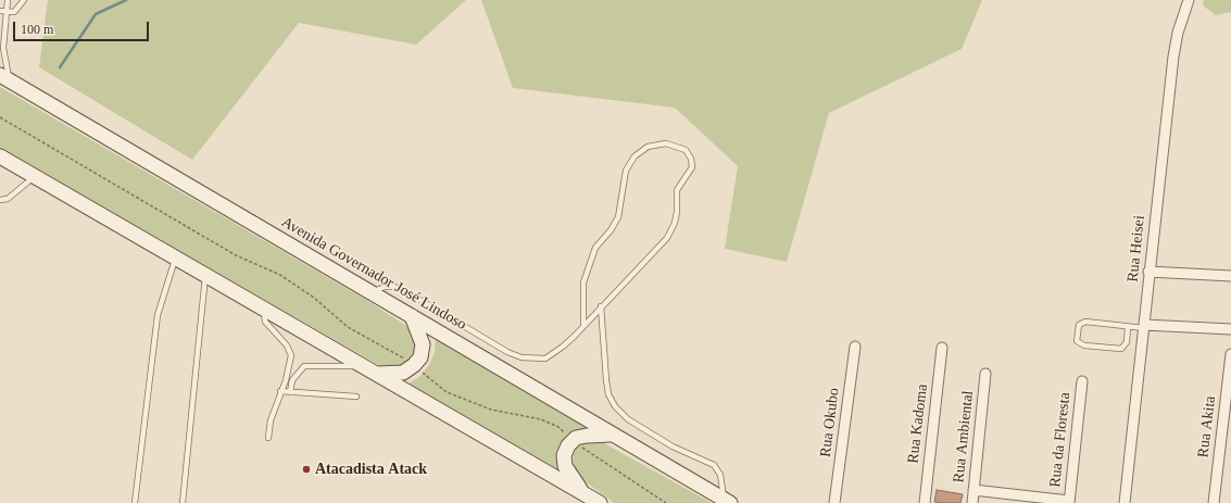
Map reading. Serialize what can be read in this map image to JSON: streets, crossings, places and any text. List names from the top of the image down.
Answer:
{
  "streets": {
    "main road": ["Avenida Governador José Lindoso"],
    "street": [
      "Rua Heisei",
      "Rua Okubo",
      "Rua Kadoma",
      "Rua Akita",
      "Rua Ambiental",
      "Rua da Floresta"
    ]
  },
  "places": ["Atacadista Atack"],
  "scale_bar": "100 m"
}
